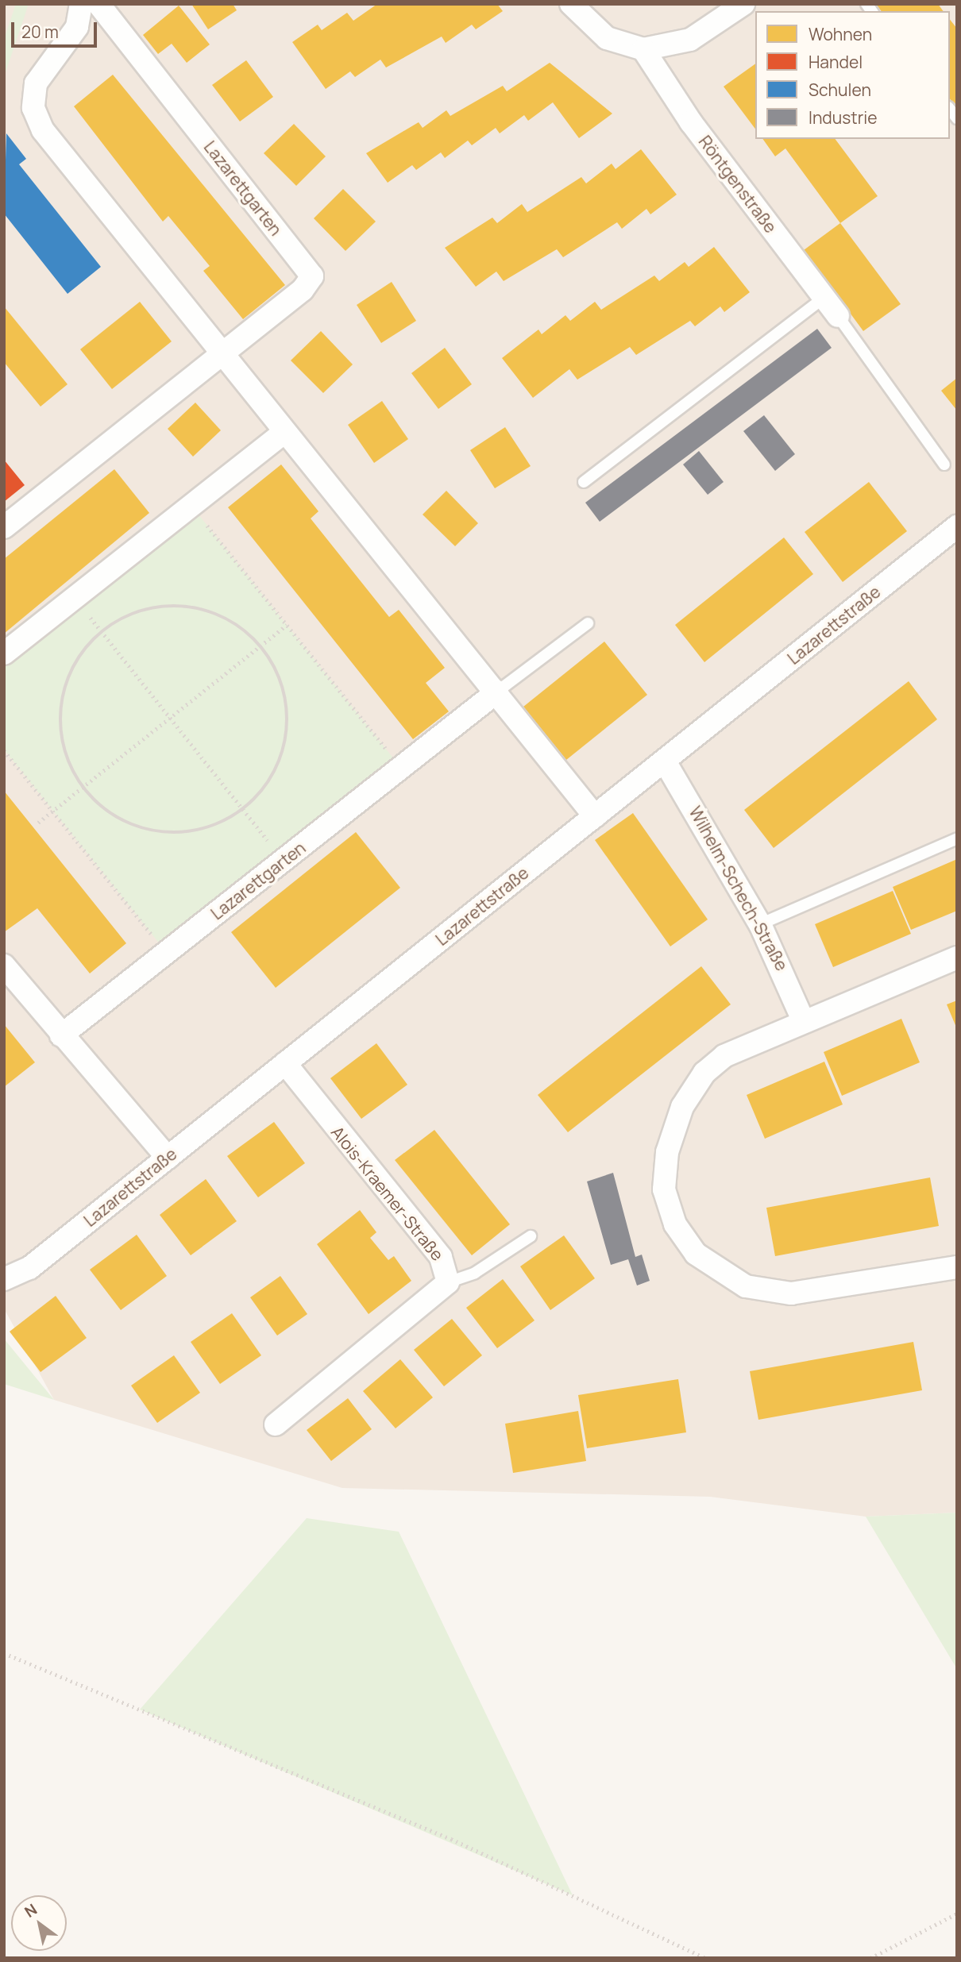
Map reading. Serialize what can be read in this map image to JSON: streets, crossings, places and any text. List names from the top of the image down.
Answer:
{
  "streets": {
    "street": [
      "Röntgenstraße",
      "Lazarettgarten",
      "Lazarettstraße",
      "Wilhelm-Schech-Straße",
      "Alois-Kraemer-Straße"
    ]
  },
  "crossings": [
    ["Lazarettstraße", "Wilhelm-Schech-Straße"],
    ["Lazarettstraße", "Alois-Kraemer-Straße"]
  ],
  "legend": [
    "Wohnen",
    "Handel",
    "Schulen",
    "Industrie"
  ],
  "scale_bar": "20 m",
  "north": "top left"
}
